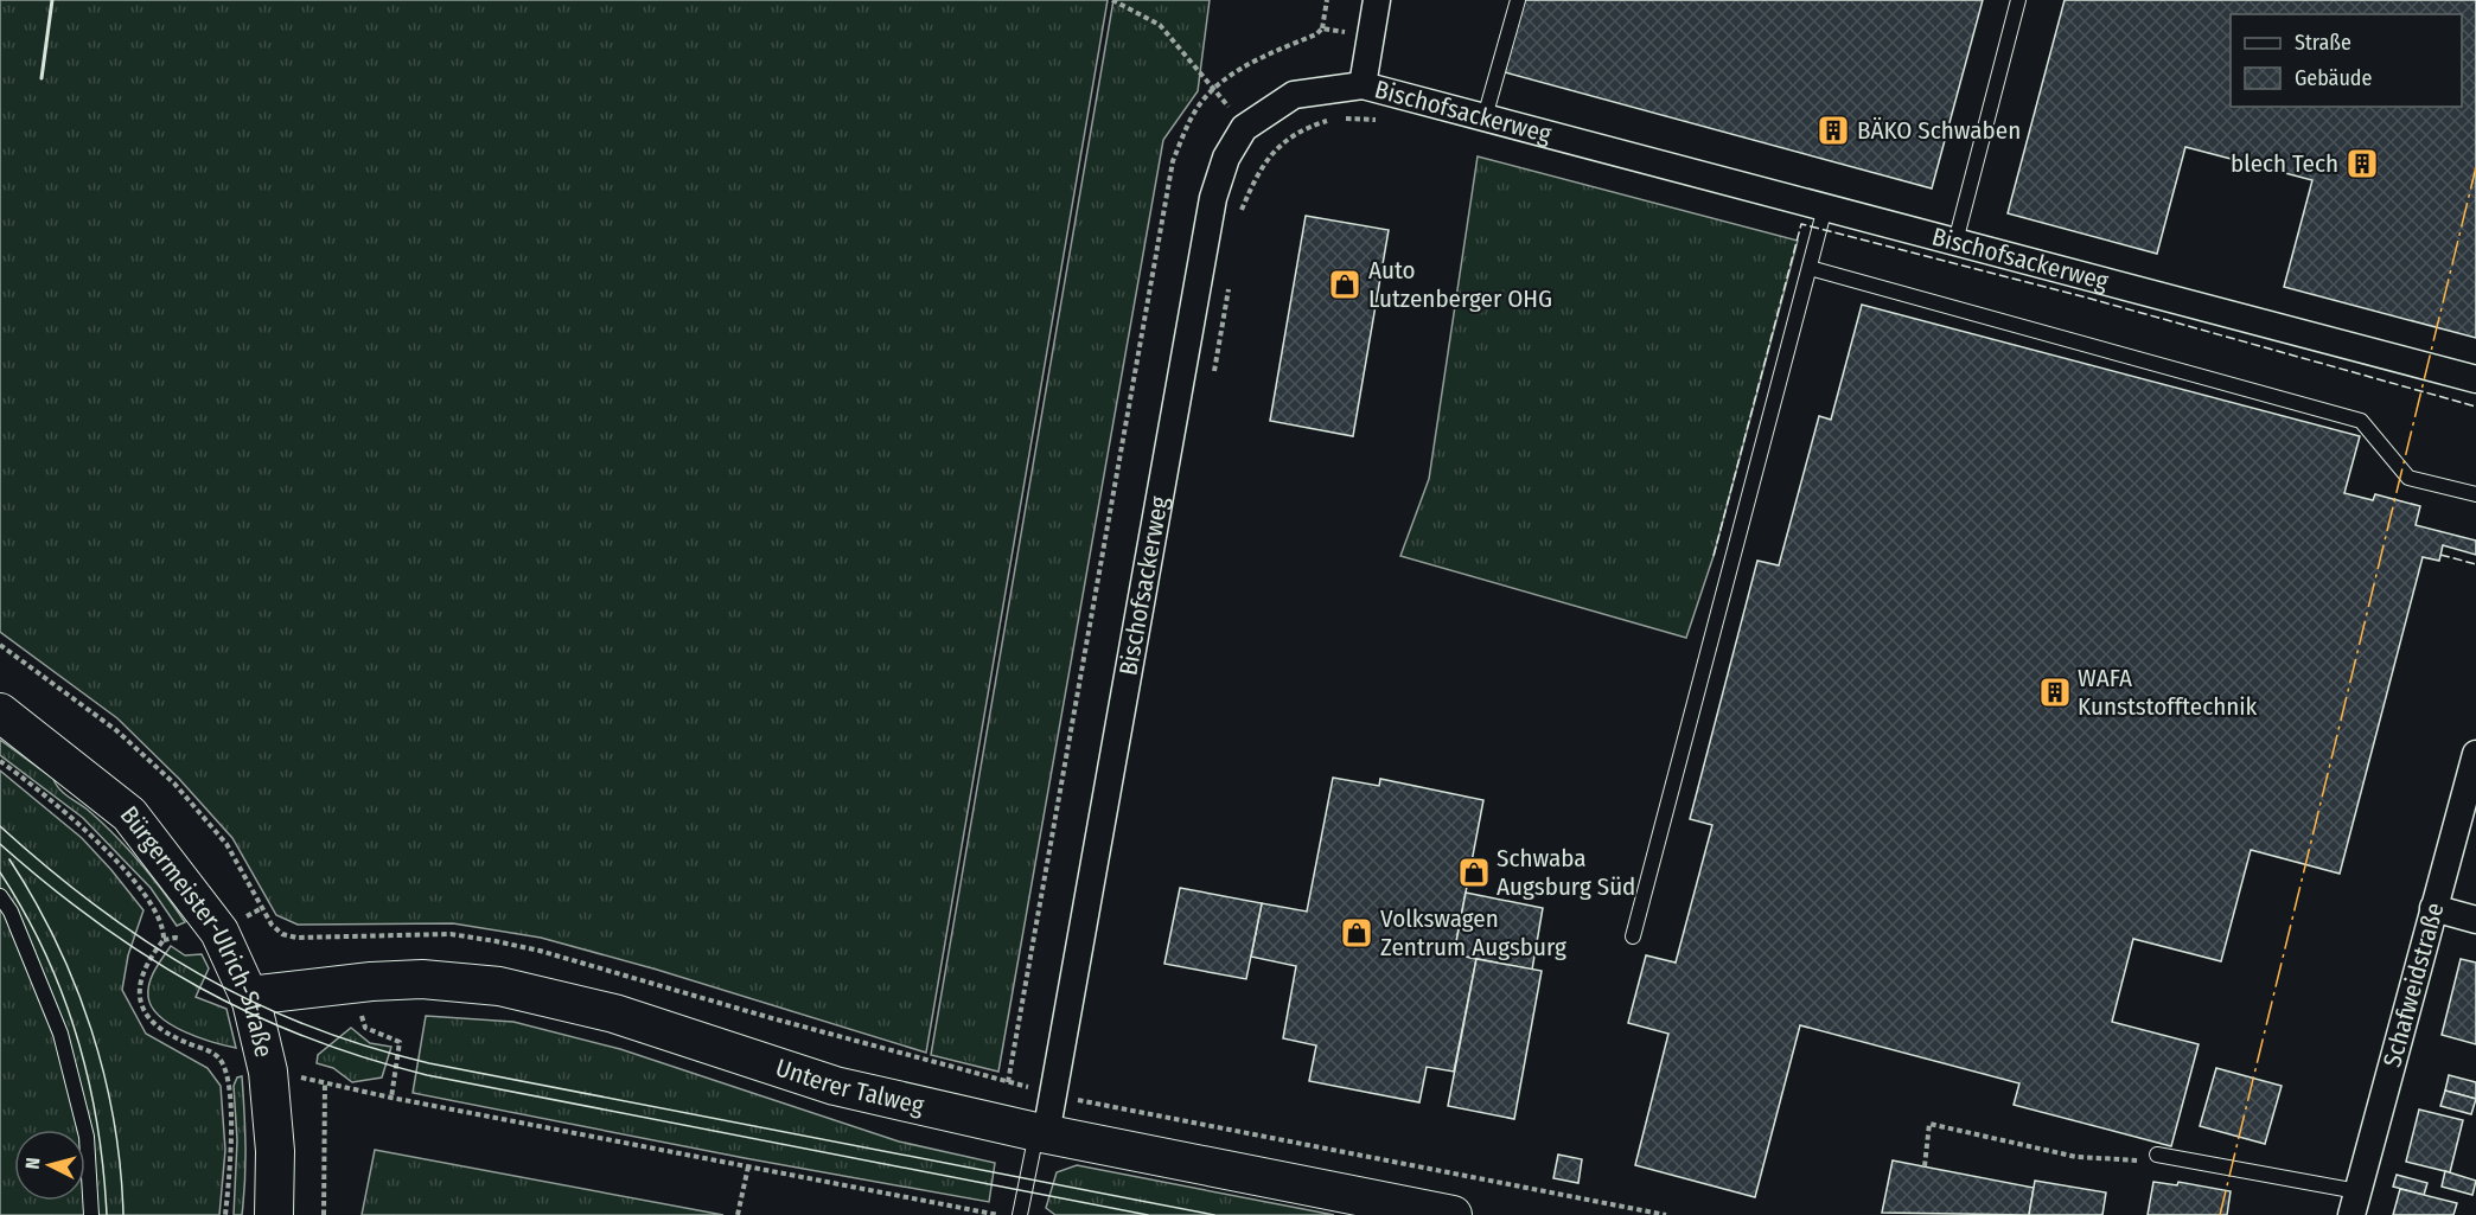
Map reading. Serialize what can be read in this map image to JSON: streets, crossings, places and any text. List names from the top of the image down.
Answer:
{
  "streets": {
    "street": [
      "Bischofsackerweg",
      "Bürgermeister-Ulrich-Straße",
      "Schafweidstraße",
      "Unterer Talweg"
    ]
  },
  "crossings": [
    ["Bischofsackerweg", "Unterer Talweg"],
    ["Bürgermeister-Ulrich-Straße", "Unterer Talweg"]
  ],
  "places": {
    "building": ["BÄKO Schwaben", "blech Tech", "WAFA Kunststofftechnik"],
    "shop": ["Auto Lutzenberger OHG", "Schwaba Augsburg Süd", "Volkswagen Zentrum Augsburg"]
  },
  "legend": ["Straße", "Gebäude"],
  "north": "left"
}
